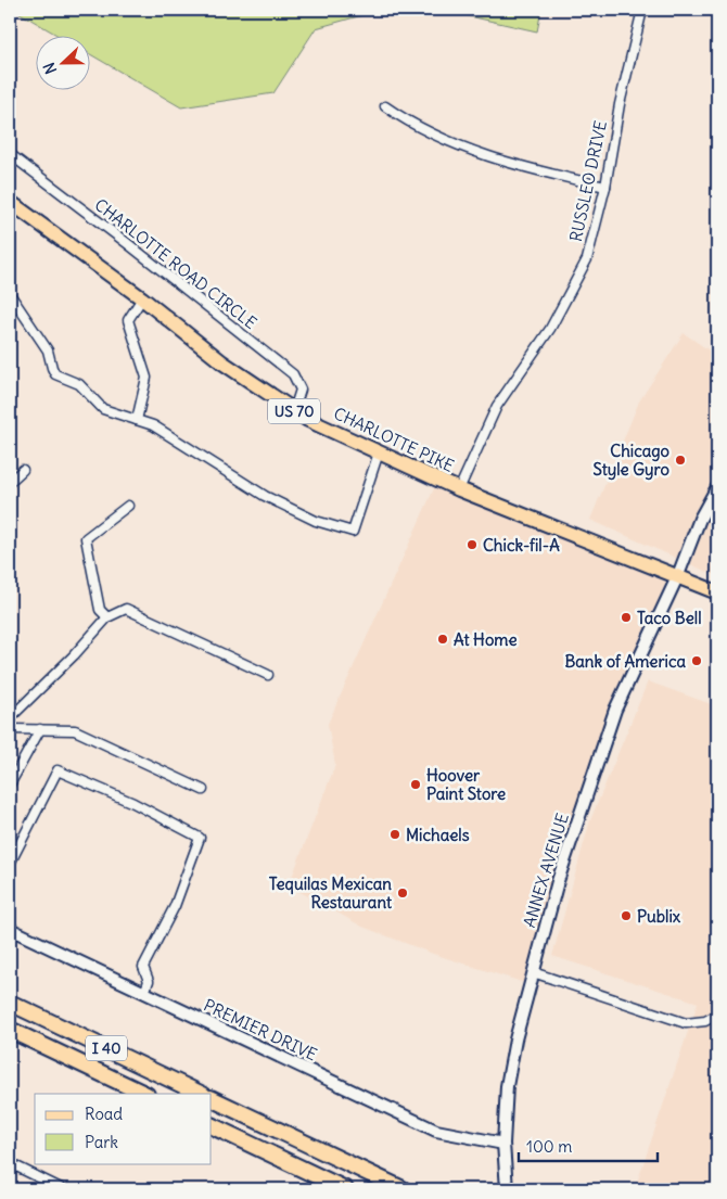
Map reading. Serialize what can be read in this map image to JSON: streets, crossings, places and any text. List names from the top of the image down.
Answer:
{
  "streets": {
    "highway": ["I 40"],
    "main road": ["US 70", "CHARLOTTE PIKE"],
    "street": [
      "RUSSLEO DRIVE",
      "CHARLOTTE ROAD CIRCLE",
      "ANNEX AVENUE",
      "PREMIER DRIVE"
    ]
  },
  "crossings": [
    ["RUSSLEO DRIVE", "CHARLOTTE PIKE"],
    ["CHARLOTTE ROAD CIRCLE", "CHARLOTTE PIKE"],
    ["CHARLOTTE PIKE", "ANNEX AVENUE"],
    ["ANNEX AVENUE", "PREMIER DRIVE"]
  ],
  "places": [
    "Chicago Style Gyro",
    "Chick-fil-A",
    "Taco Bell",
    "At Home",
    "Bank of America",
    "Hoover Paint Store",
    "Michaels",
    "Tequilas Mexican Restaurant",
    "Publix"
  ],
  "legend": ["Road", "Park"],
  "scale_bar": "100 m",
  "north": "left"
}
